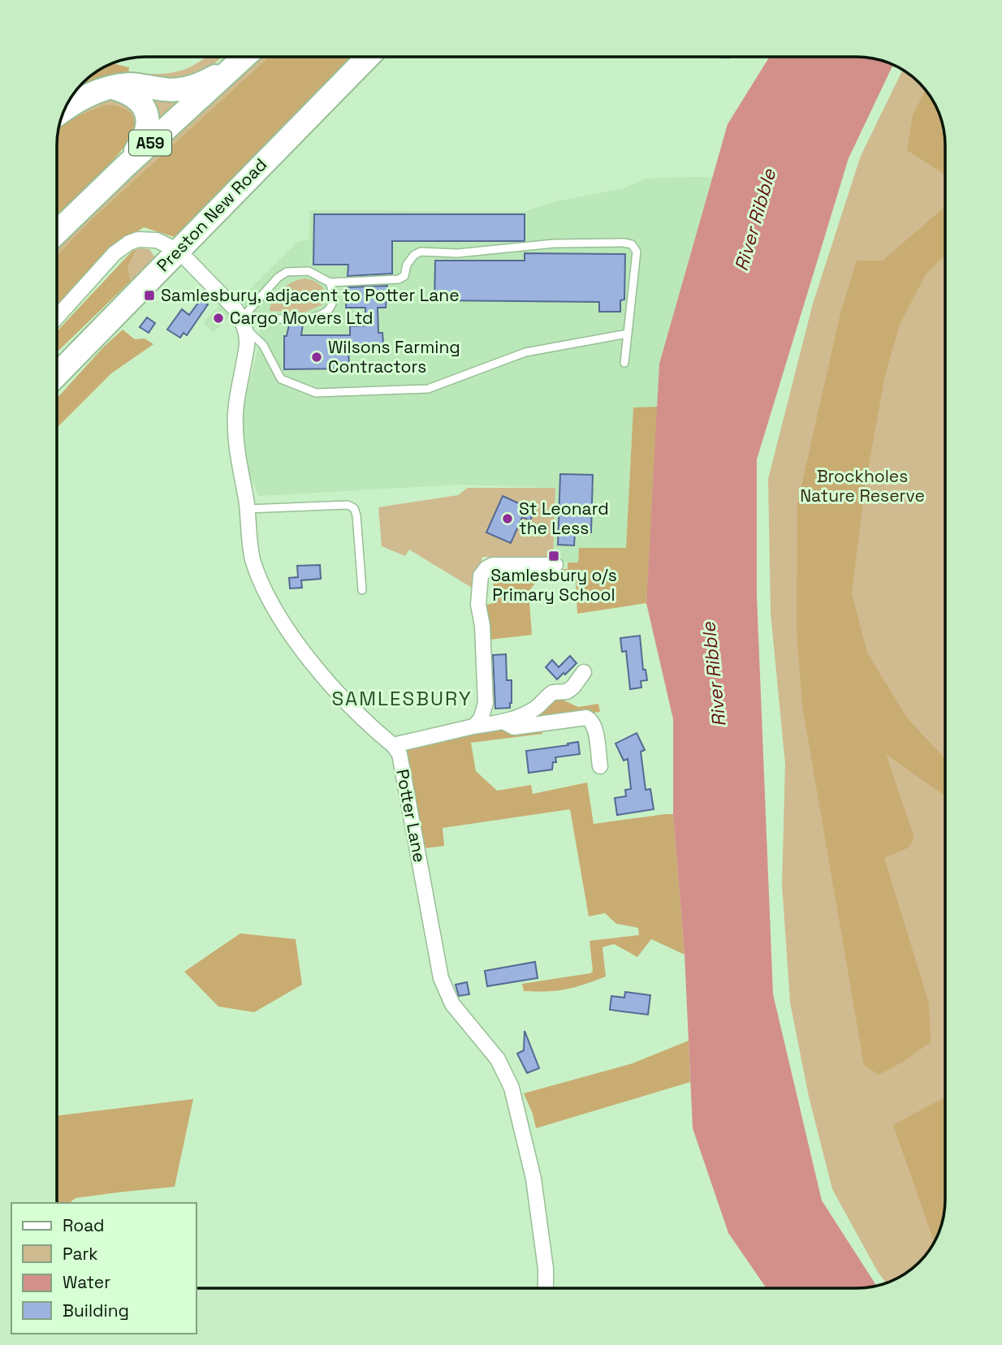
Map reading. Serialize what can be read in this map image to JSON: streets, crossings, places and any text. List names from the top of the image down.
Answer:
{
  "streets": {
    "highway": ["A59", "Preston New Road"],
    "street": ["Potter Lane"]
  },
  "districts": ["SAMLESBURY"],
  "water": ["River Ribble"],
  "parks": ["Brockholes Nature Reserve"],
  "places": {
    "transit": ["Samlesbury, adjacent to Potter Lane", "Samlesbury o/s Primary School"],
    "other": ["Cargo Movers Ltd", "Wilsons Farming Contractors", "St Leonard the Less"]
  },
  "legend": [
    "Road",
    "Park",
    "Water",
    "Building"
  ]
}
